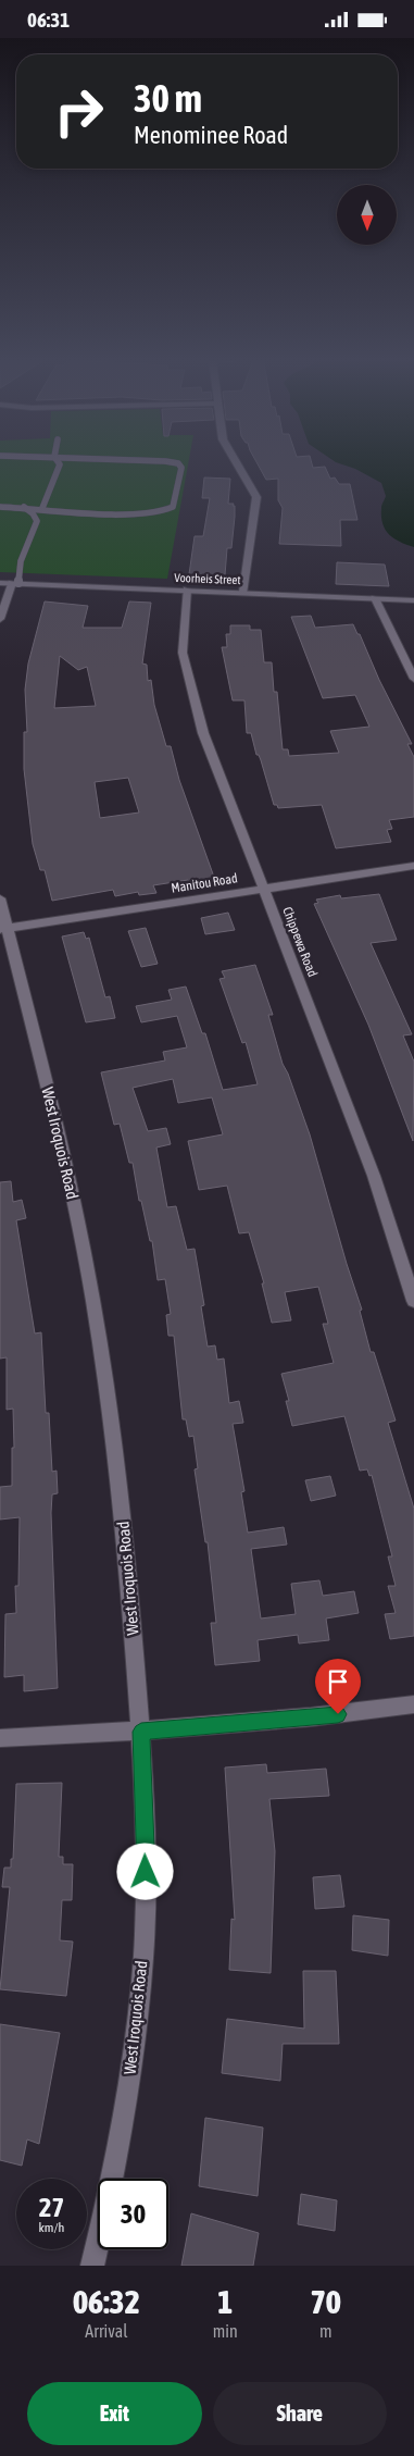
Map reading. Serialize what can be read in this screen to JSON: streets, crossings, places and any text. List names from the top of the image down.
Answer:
{
  "streets": {
    "street": [
      "Voorheis Street",
      "Manitou Road",
      "Chippewa Road",
      "West Iroquois Road"
    ]
  },
  "crossings": [
    ["Voorheis Street", "Chippewa Road"],
    ["Manitou Road", "Chippewa Road"],
    ["Manitou Road", "West Iroquois Road"]
  ],
  "north": "bottom",
  "page": {
    "status": "06:31",
    "turn": ["30 m", "Menominee Road"],
    "speed": "27 km/h",
    "limit": "30",
    "eta": [
      "06:32",
      "Arrival",
      "1",
      "min",
      "70",
      "m"
    ],
    "buttons": ["Exit", "Share"]
  }
}
